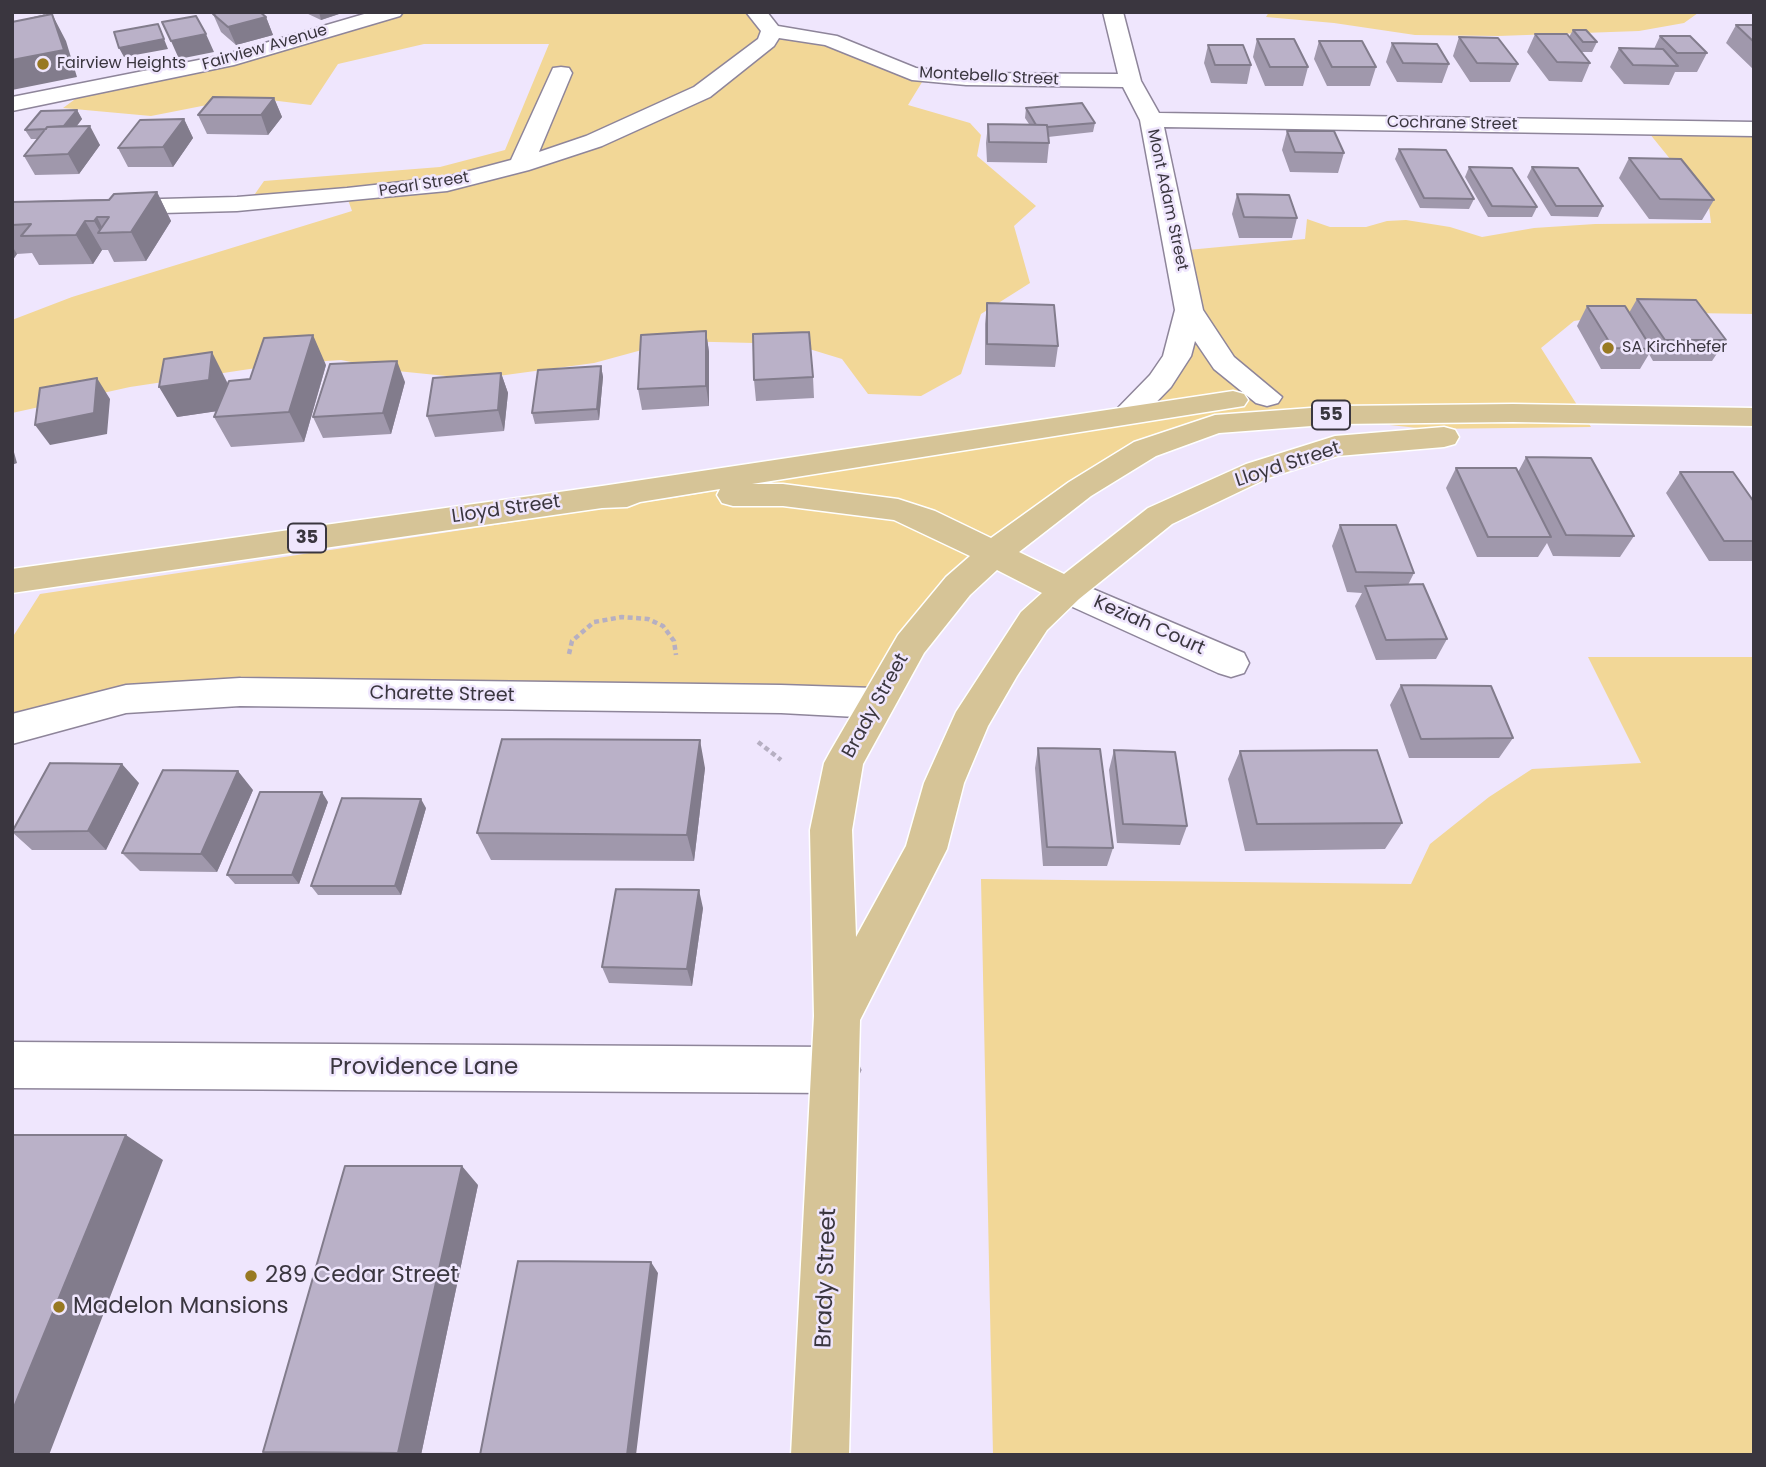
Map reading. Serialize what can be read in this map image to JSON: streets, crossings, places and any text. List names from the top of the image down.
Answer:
{
  "streets": {
    "main road": [
      "55",
      "Lloyd Street",
      "35",
      "Brady Street"
    ],
    "street": [
      "Fairview Avenue",
      "Montebello Street",
      "Cochrane Street",
      "Pearl Street",
      "Mont Adam Street",
      "Keziah Court",
      "Charette Street",
      "Providence Lane"
    ]
  },
  "crossings": [
    ["Montebello Street", "Pearl Street"],
    ["Montebello Street", "Mont Adam Street"],
    ["Cochrane Street", "Mont Adam Street"],
    ["Lloyd Street", "Keziah Court"],
    ["Lloyd Street", "Brady Street"],
    ["Keziah Court", "Brady Street"],
    ["Charette Street", "Brady Street"],
    ["Brady Street", "Providence Lane"]
  ],
  "places": [
    "Fairview Heights",
    "SA Kirchhefer",
    "289 Cedar Street",
    "Madelon Mansions"
  ]
}
